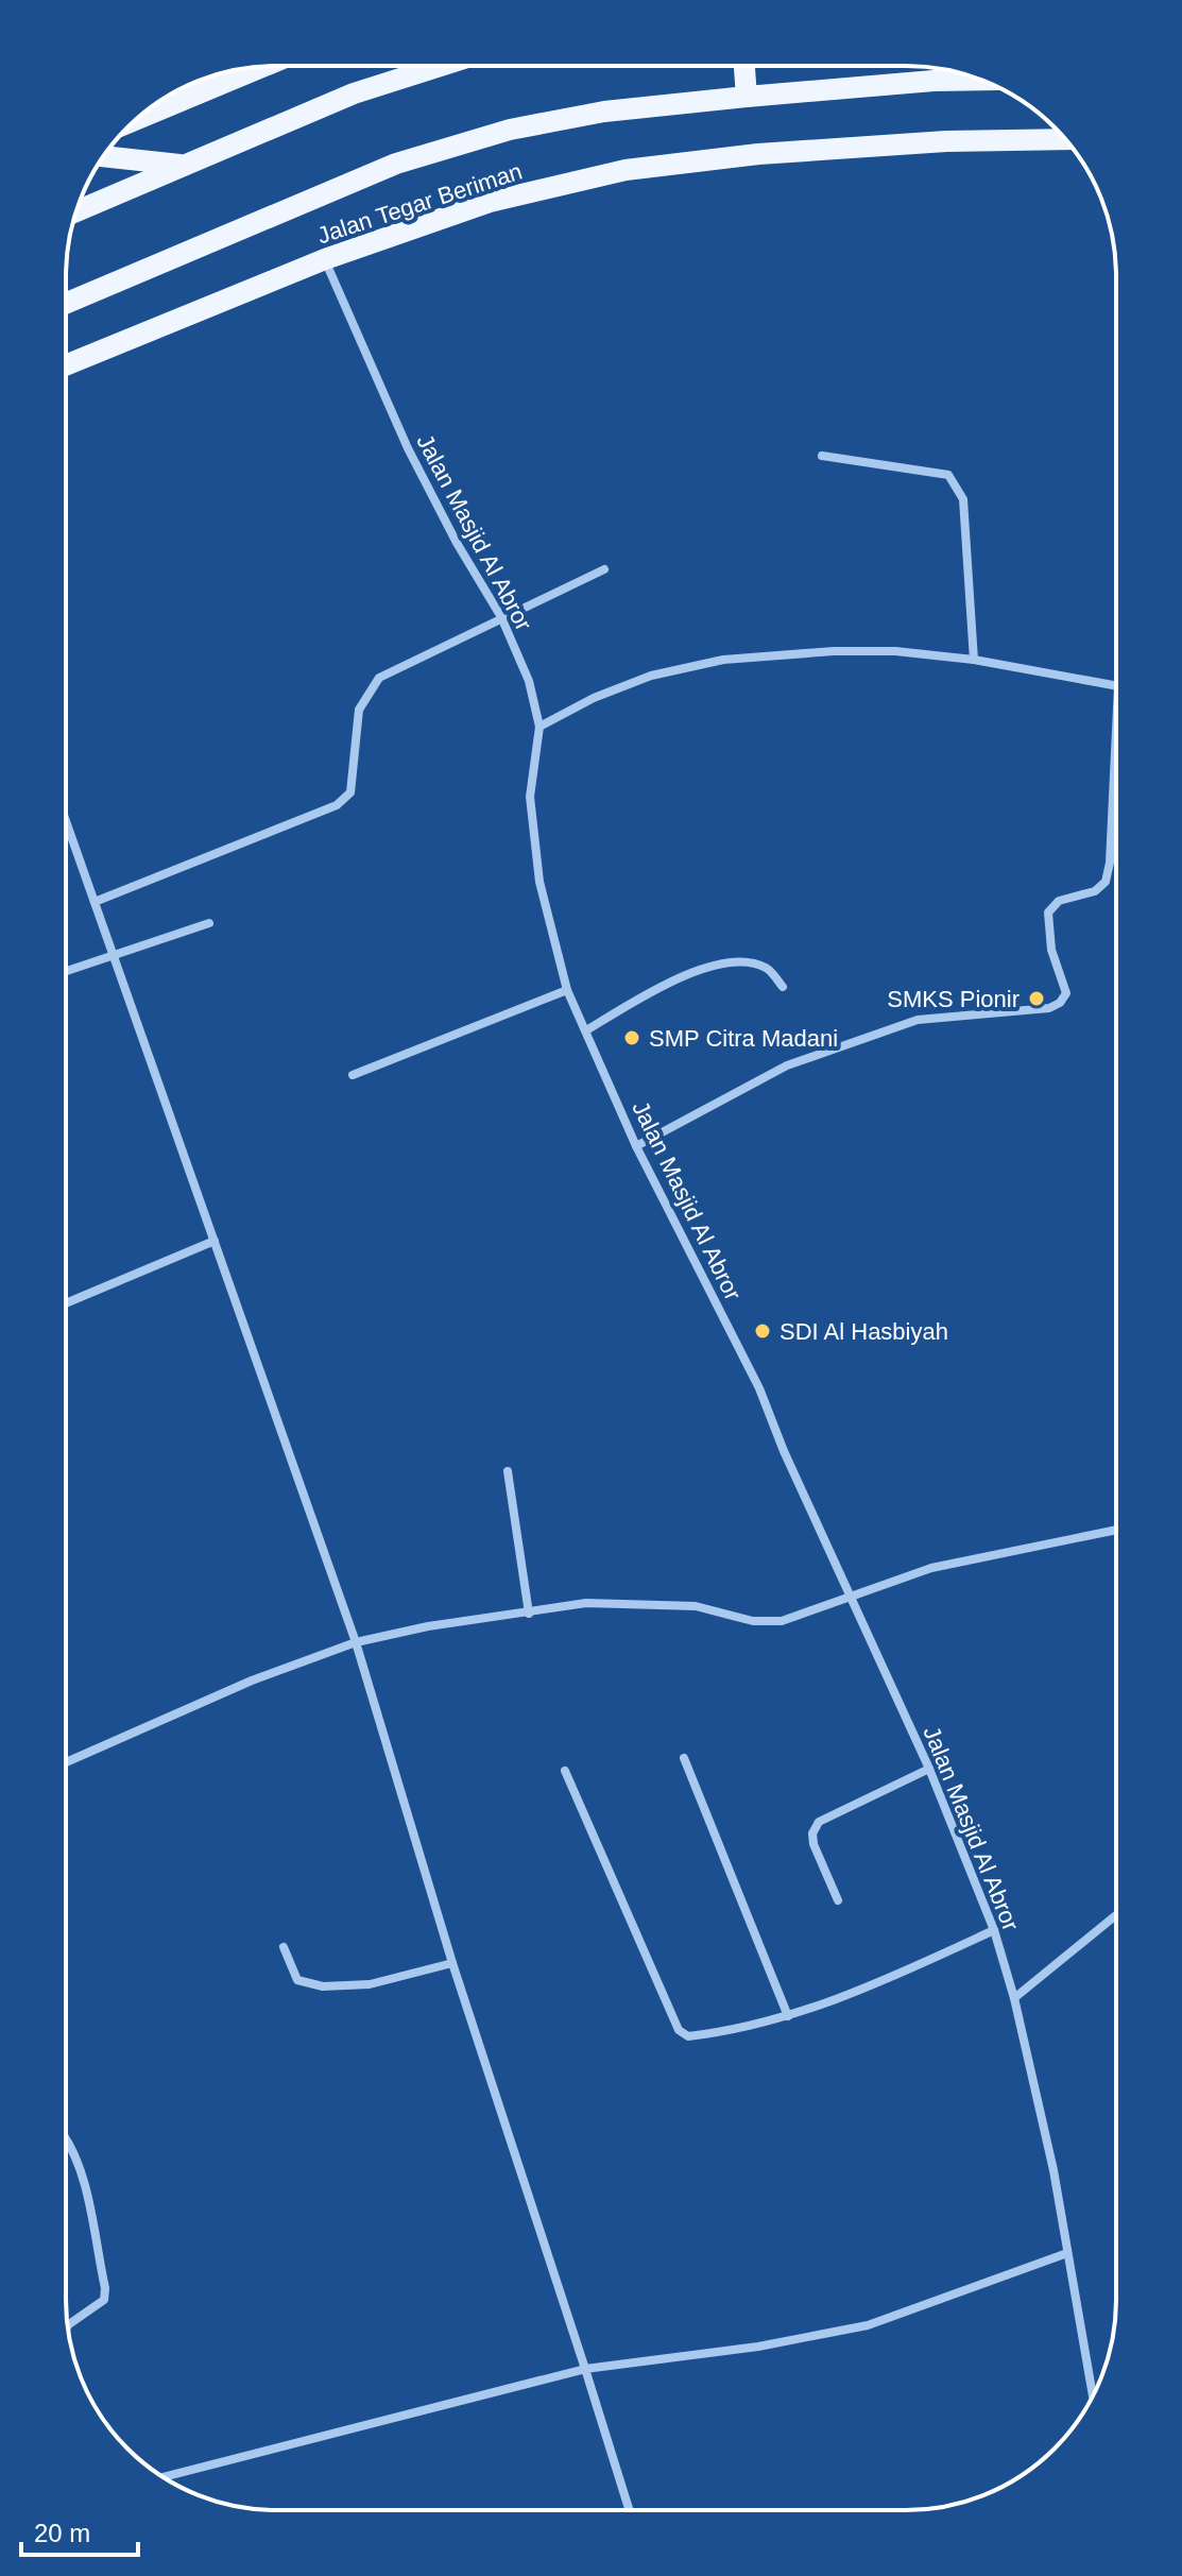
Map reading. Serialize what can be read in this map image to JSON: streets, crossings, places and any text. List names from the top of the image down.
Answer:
{
  "streets": {
    "main road": ["Jalan Tegar Beriman"],
    "street": ["Jalan Masjid Al Abror"]
  },
  "crossings": [
    ["Jalan Tegar Beriman", "Jalan Masjid Al Abror"]
  ],
  "places": ["SMKS Pionir", "SMP Citra Madani", "SDI Al Hasbiyah"],
  "scale_bar": "20 m"
}
